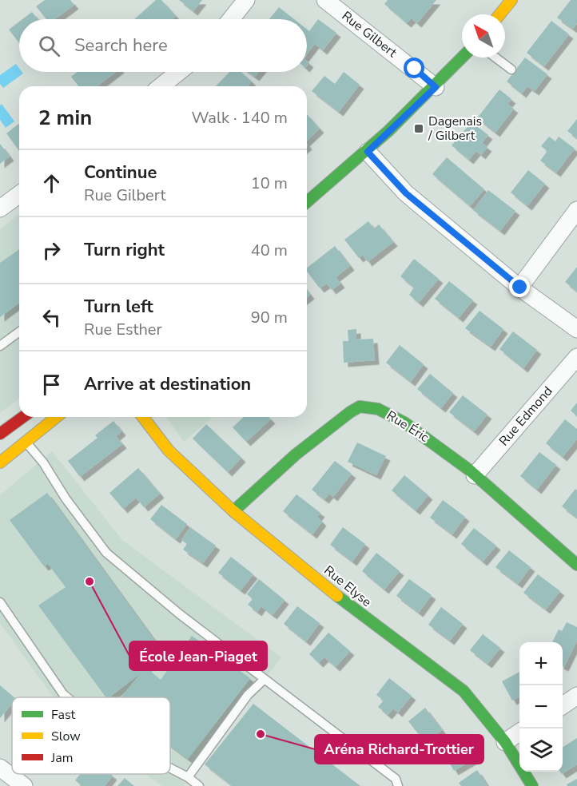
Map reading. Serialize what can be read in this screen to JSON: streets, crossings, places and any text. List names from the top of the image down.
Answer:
{
  "streets": {
    "street": [
      "Rue Gilbert",
      "Rue Edmond",
      "Rue Éric",
      "Rue Elyse"
    ]
  },
  "crossings": [
    ["Rue Edmond", "Rue Éric"],
    ["Rue Éric", "Rue Elyse"]
  ],
  "places": {
    "transit": ["Dagenais / Gilbert"],
    "other": ["École Jean-Piaget", "Aréna Richard-Trottier"]
  },
  "legend": ["Fast", "Slow", "Jam"],
  "north": "top left",
  "page": {
    "search": "Search here",
    "heading": ["2 min", "Walk · 140 m"],
    "list": [
      ["Continue", "Rue Gilbert", "10 m"],
      ["Turn right", "40 m"],
      ["Turn left", "Rue Esther", "90 m"],
      "Arrive at destination"
    ],
    "map_buttons": ["+", "−"]
  }
}
